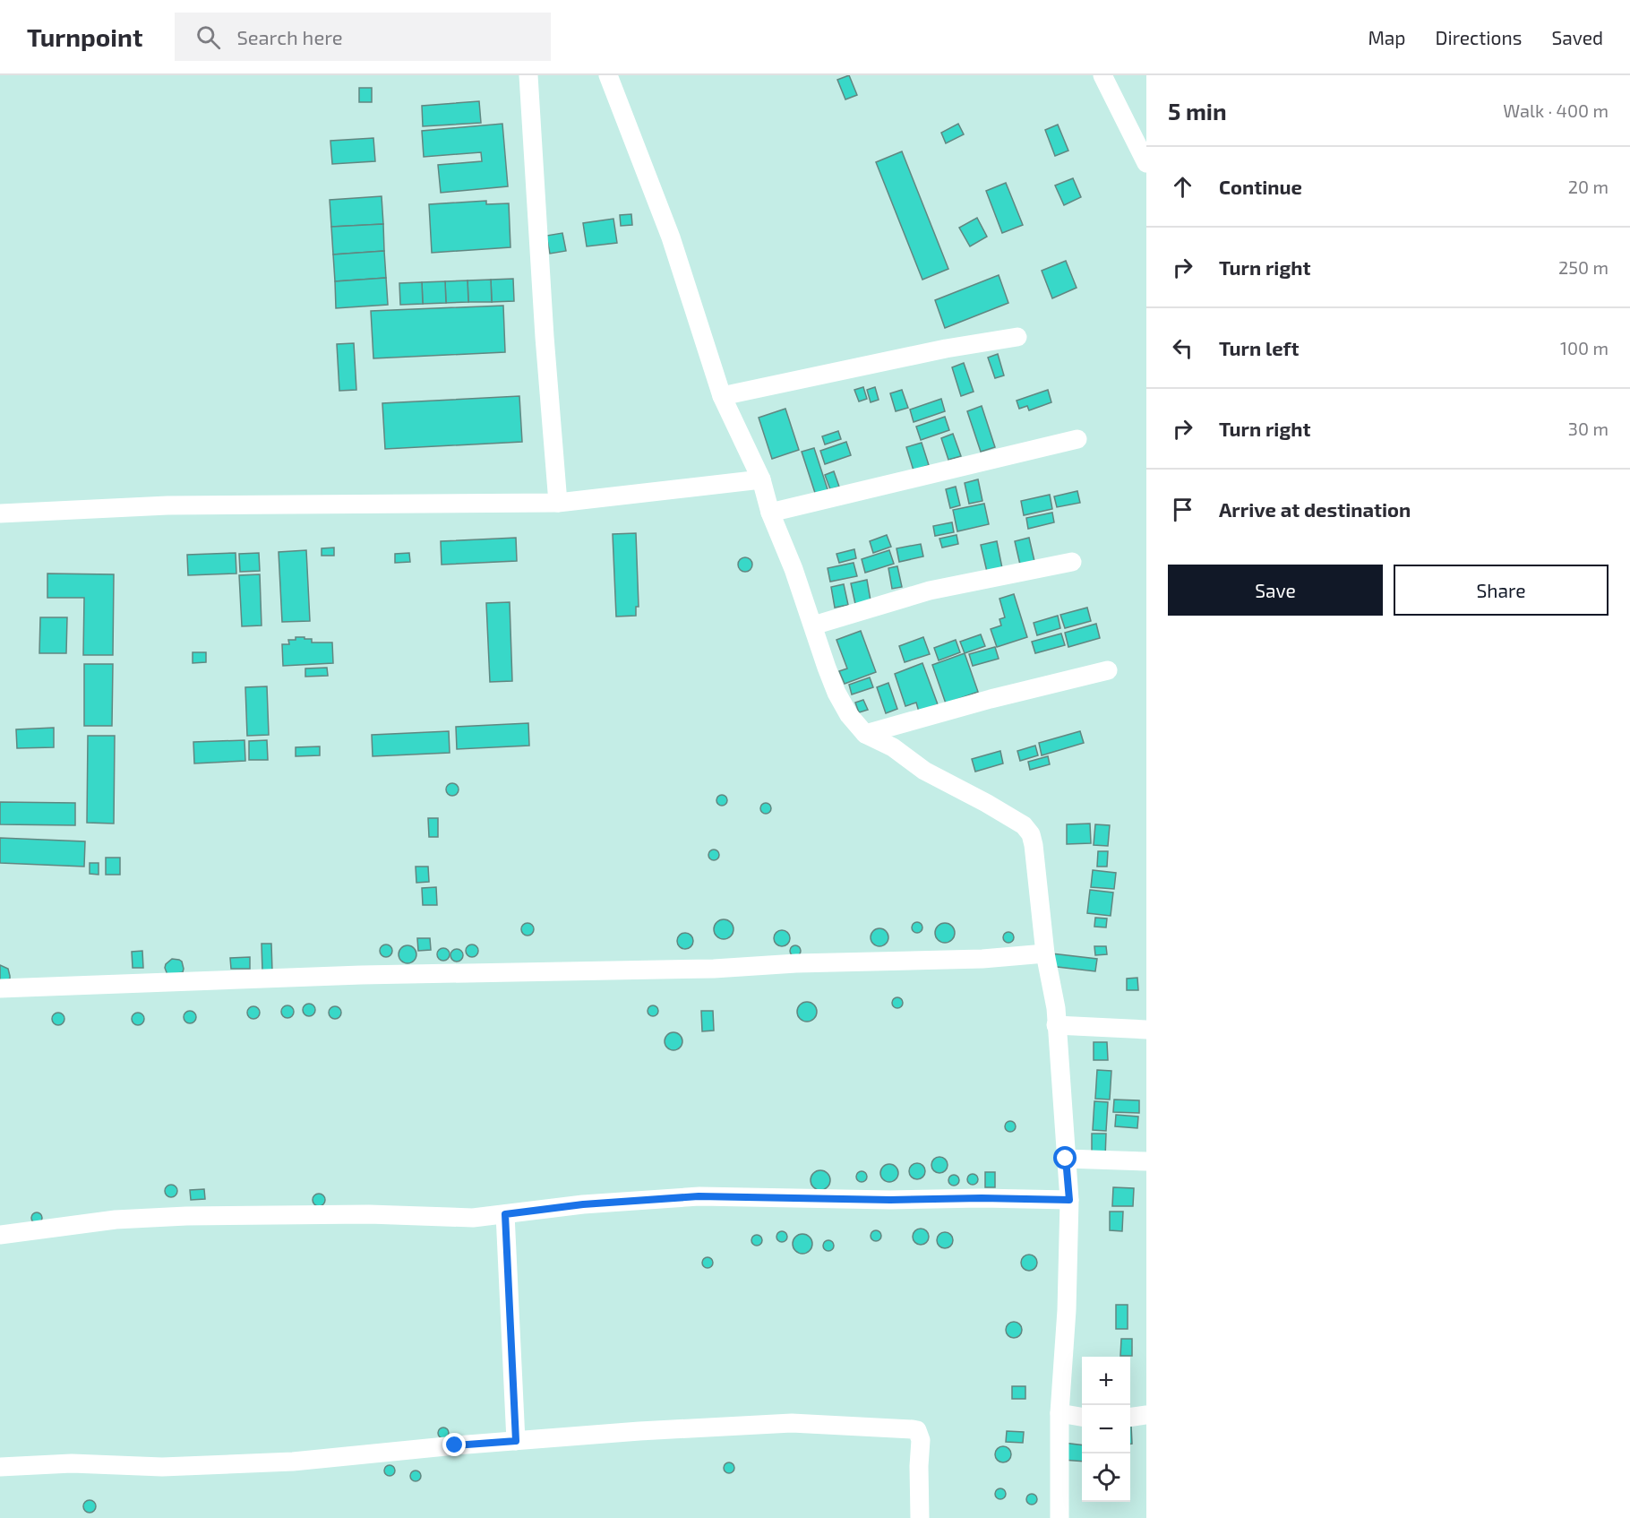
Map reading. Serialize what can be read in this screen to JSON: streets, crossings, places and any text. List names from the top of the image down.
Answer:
{
  "page": {
    "header": "Turnpoint",
    "search": "Search here",
    "nav": ["Map", "Directions", "Saved"],
    "heading": ["5 min", "Walk · 400 m"],
    "list": [
      ["Continue", "20 m"],
      ["Turn right", "250 m"],
      ["Turn left", "100 m"],
      ["Turn right", "30 m"],
      "Arrive at destination"
    ],
    "buttons": ["Save", "Share"],
    "map_buttons": ["+", "−"]
  }
}
